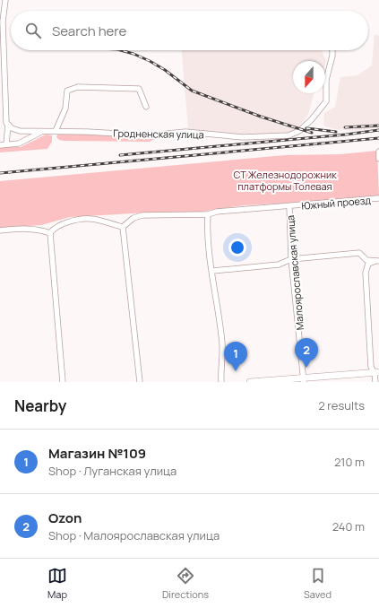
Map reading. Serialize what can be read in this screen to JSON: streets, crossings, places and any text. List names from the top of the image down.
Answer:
{
  "streets": {
    "street": ["Гродненская улица", "Южный проезд", "Малоярославская улица"]
  },
  "crossings": [
    ["Южный проезд", "Малоярославская улица"]
  ],
  "parks": ["СТ Железнодорожник платформы Толевая"],
  "north": "bottom",
  "page": {
    "search": "Search here",
    "pins": ["2", "1"],
    "heading": ["Nearby", "2 results"],
    "list": [
      {
        "mark": "1",
        "name": "Магазин №109",
        "note": "Shop · Луганская улица",
        "value": "210 m"
      },
      {
        "mark": "2",
        "name": "Ozon",
        "note": "Shop · Малоярославская улица",
        "value": "240 m"
      }
    ],
    "nav": ["Map", "Directions", "Saved"]
  }
}
